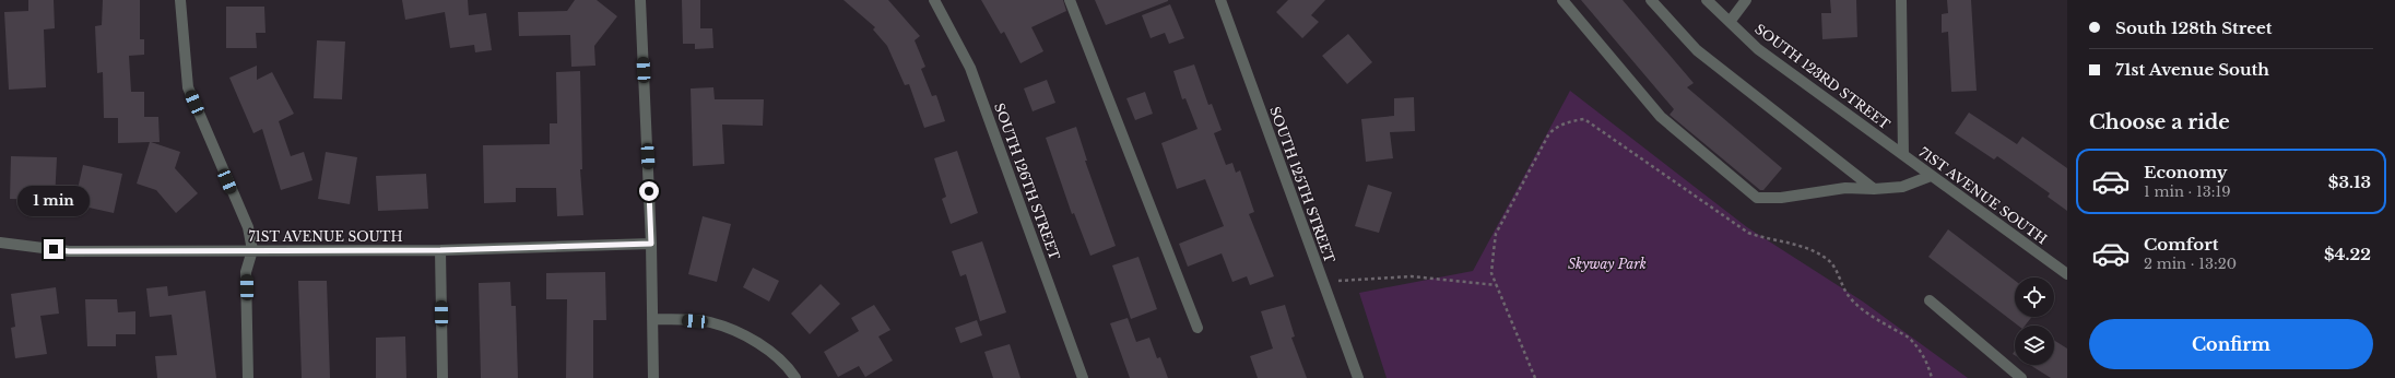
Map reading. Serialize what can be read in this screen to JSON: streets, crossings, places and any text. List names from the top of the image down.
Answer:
{
  "streets": {
    "street": [
      "SOUTH 123RD STREET",
      "SOUTH 126TH STREET",
      "SOUTH 125TH STREET",
      "71ST AVENUE SOUTH"
    ]
  },
  "crossings": [
    ["SOUTH 123RD STREET", "71ST AVENUE SOUTH"]
  ],
  "parks": ["Skyway Park"],
  "page": {
    "banner": ["South 128th Street", "71st Avenue South"],
    "heading": "Choose a ride",
    "list": [
      {
        "name": "Economy",
        "note": "1 min · 13:19",
        "value": "$3.13"
      },
      {
        "name": "Comfort",
        "note": "2 min · 13:20",
        "value": "$4.22"
      }
    ],
    "bubble": "1 min",
    "buttons": "Confirm"
  }
}
